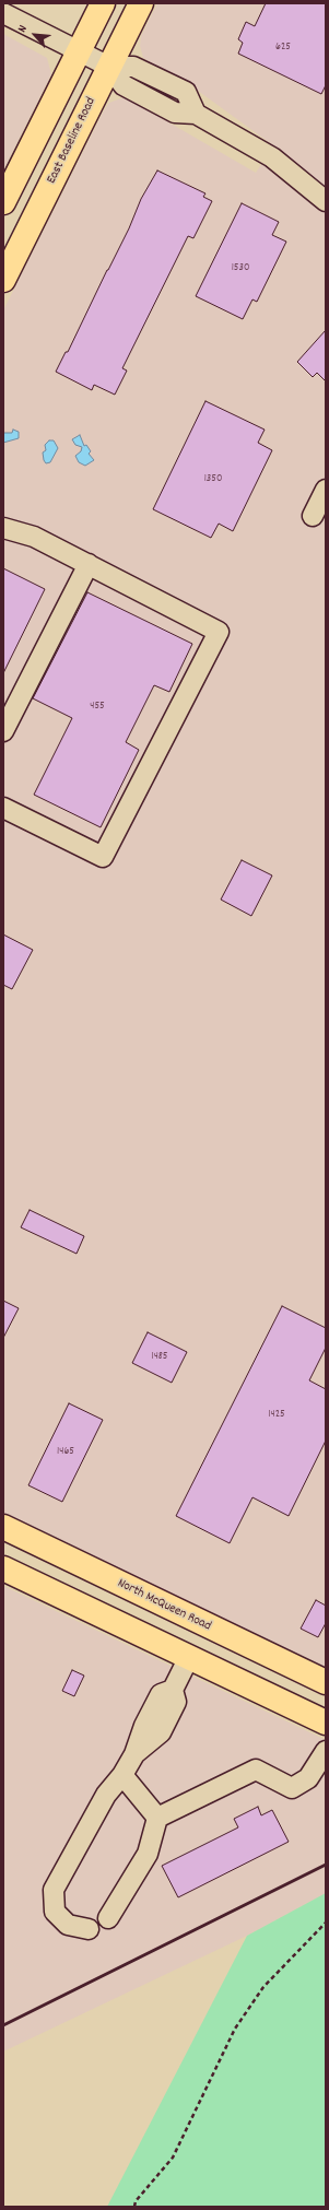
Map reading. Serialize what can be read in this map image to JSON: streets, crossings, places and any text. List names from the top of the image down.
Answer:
{
  "streets": {
    "main road": ["East Baseline Road", "North McQueen Road"]
  },
  "house_numbers": [
    "625",
    "1530",
    "1350",
    "455",
    "1485",
    "1425",
    "1465"
  ],
  "north": "top left"
}
